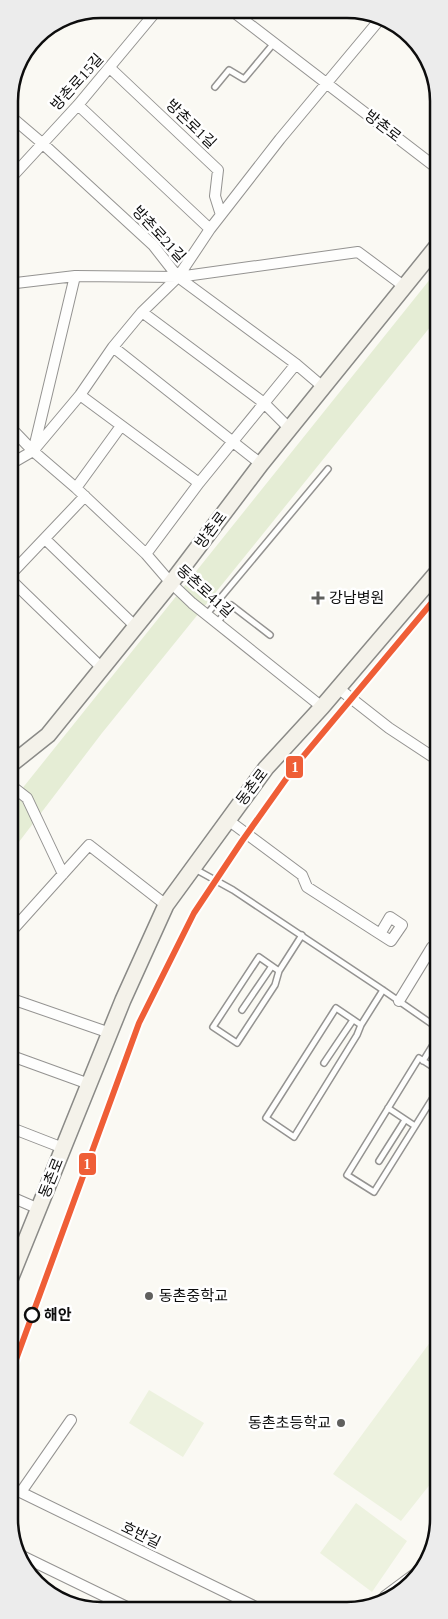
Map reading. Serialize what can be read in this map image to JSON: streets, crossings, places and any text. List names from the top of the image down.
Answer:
{
  "streets": {
    "main road": ["방촌로", "동촌로"],
    "street": [
      "방촌로15길",
      "방촌로1길",
      "방촌로21길",
      "동촌로41길",
      "호반길"
    ]
  },
  "crossings": [
    ["방촌로15길", "방촌로1길"],
    ["방촌로15길", "방촌로21길"],
    ["방촌로", "방촌로21길"],
    ["방촌로", "동촌로41길"],
    ["동촌로41길", "동촌로"]
  ],
  "places": {
    "health": ["강남병원"],
    "other": ["동촌중학교", "해안", "동촌초등학교"]
  },
  "lines": ["transit line 1"]
}
